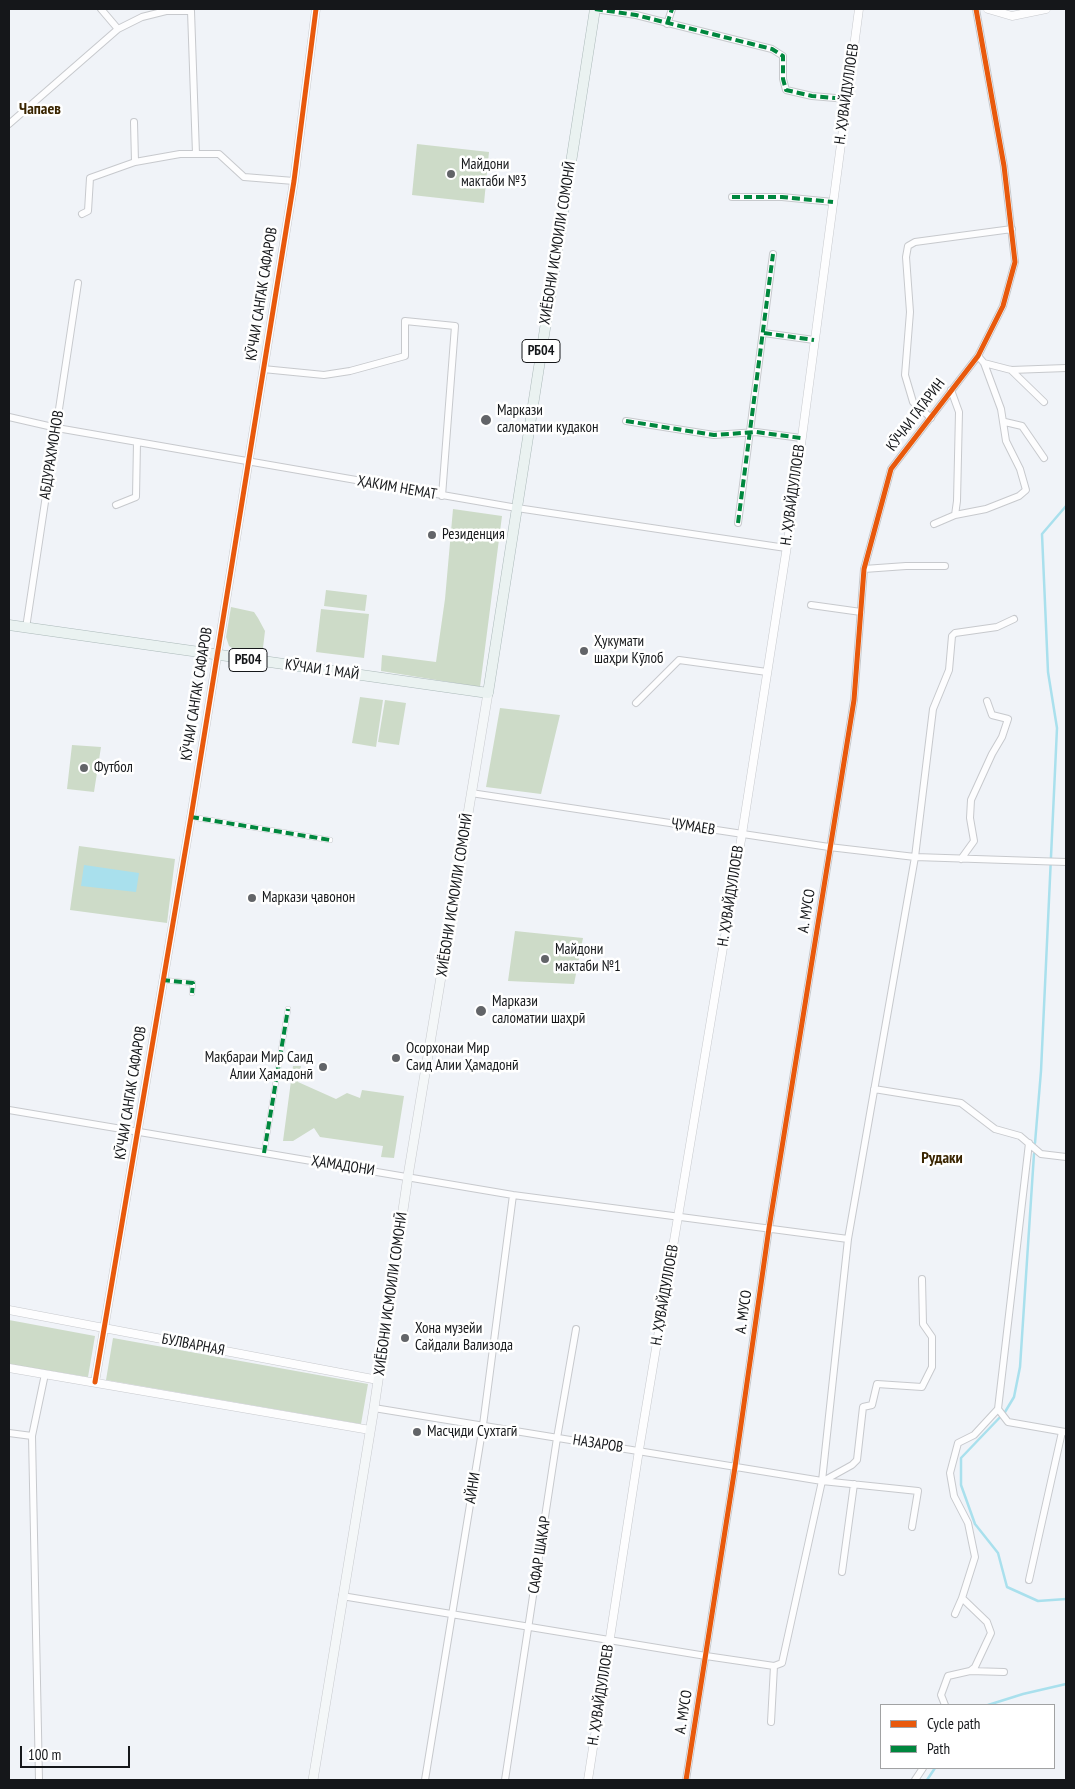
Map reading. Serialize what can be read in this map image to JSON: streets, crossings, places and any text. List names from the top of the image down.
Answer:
{
  "streets": {
    "main road": ["ХИЁБОНИ ИСМОИЛИ СОМОНӢ", "РБ04", "КӮЧАИ 1 МАЙ"],
    "street": [
      "Н. ҲУВАЙДУЛЛОЕВ",
      "КӮЧАИ САНГАК САФАРОВ",
      "КӮЧАИ ГАГАРИН",
      "АБДУРАХМОНОВ",
      "ҲАКИМ НЕМАТ",
      "ҶУМАЕВ",
      "А. МУСО",
      "ҲАМАДОНИ",
      "БУЛВАРНАЯ",
      "НАЗАРОВ",
      "АЙНИ",
      "САФАР ШАКАР"
    ]
  },
  "crossings": [
    ["Н. ҲУВАЙДУЛЛОЕВ", "ҲАКИМ НЕМАТ"],
    ["Н. ҲУВАЙДУЛЛОЕВ", "ҶУМАЕВ"],
    ["Н. ҲУВАЙДУЛЛОЕВ", "ҲАМАДОНИ"],
    ["Н. ҲУВАЙДУЛЛОЕВ", "НАЗАРОВ"],
    ["ХИЁБОНИ ИСМОИЛИ СОМОНӢ", "ҲАКИМ НЕМАТ"],
    ["ХИЁБОНИ ИСМОИЛИ СОМОНӢ", "КӮЧАИ 1 МАЙ"],
    ["ХИЁБОНИ ИСМОИЛИ СОМОНӢ", "ҶУМАЕВ"],
    ["ХИЁБОНИ ИСМОИЛИ СОМОНӢ", "ҲАМАДОНИ"],
    ["ХИЁБОНИ ИСМОИЛИ СОМОНӢ", "БУЛВАРНАЯ"],
    ["ХИЁБОНИ ИСМОИЛИ СОМОНӢ", "НАЗАРОВ"],
    ["КӮЧАИ САНГАК САФАРОВ", "ҲАКИМ НЕМАТ"],
    ["КӮЧАИ САНГАК САФАРОВ", "КӮЧАИ 1 МАЙ"],
    ["КӮЧАИ САНГАК САФАРОВ", "ҲАМАДОНИ"],
    ["КӮЧАИ САНГАК САФАРОВ", "БУЛВАРНАЯ"],
    ["КӮЧАИ ГАГАРИН", "ҶУМАЕВ"],
    ["КӮЧАИ ГАГАРИН", "А. МУСО"],
    ["АБДУРАХМОНОВ", "ҲАКИМ НЕМАТ"],
    ["АБДУРАХМОНОВ", "КӮЧАИ 1 МАЙ"],
    ["ҶУМАЕВ", "А. МУСО"],
    ["А. МУСО", "ҲАМАДОНИ"],
    ["А. МУСО", "НАЗАРОВ"],
    ["ҲАМАДОНИ", "АЙНИ"],
    ["НАЗАРОВ", "АЙНИ"],
    ["НАЗАРОВ", "САФАР ШАКАР"]
  ],
  "districts": ["Чапаев", "Рудаки"],
  "places": [
    "Майдони мактаби №3",
    "Маркази саломатии кудакон",
    "Резиденция",
    "Ҳукумати шаҳри Кӯлоб",
    "Футбол",
    "Маркази ҷавонон",
    "Майдони мактаби №1",
    "Маркази саломатии шаҳрӣ",
    "Осорхонаи Мир Саид Алии Ҳамадонӣ",
    "Мақбараи Мир Саид Алии Ҳамадонӣ",
    "Хона музейи Сайдали Вализода",
    "Масҷиди Сухтагӣ"
  ],
  "legend": ["Cycle path", "Path"],
  "scale_bar": "100 m"
}
